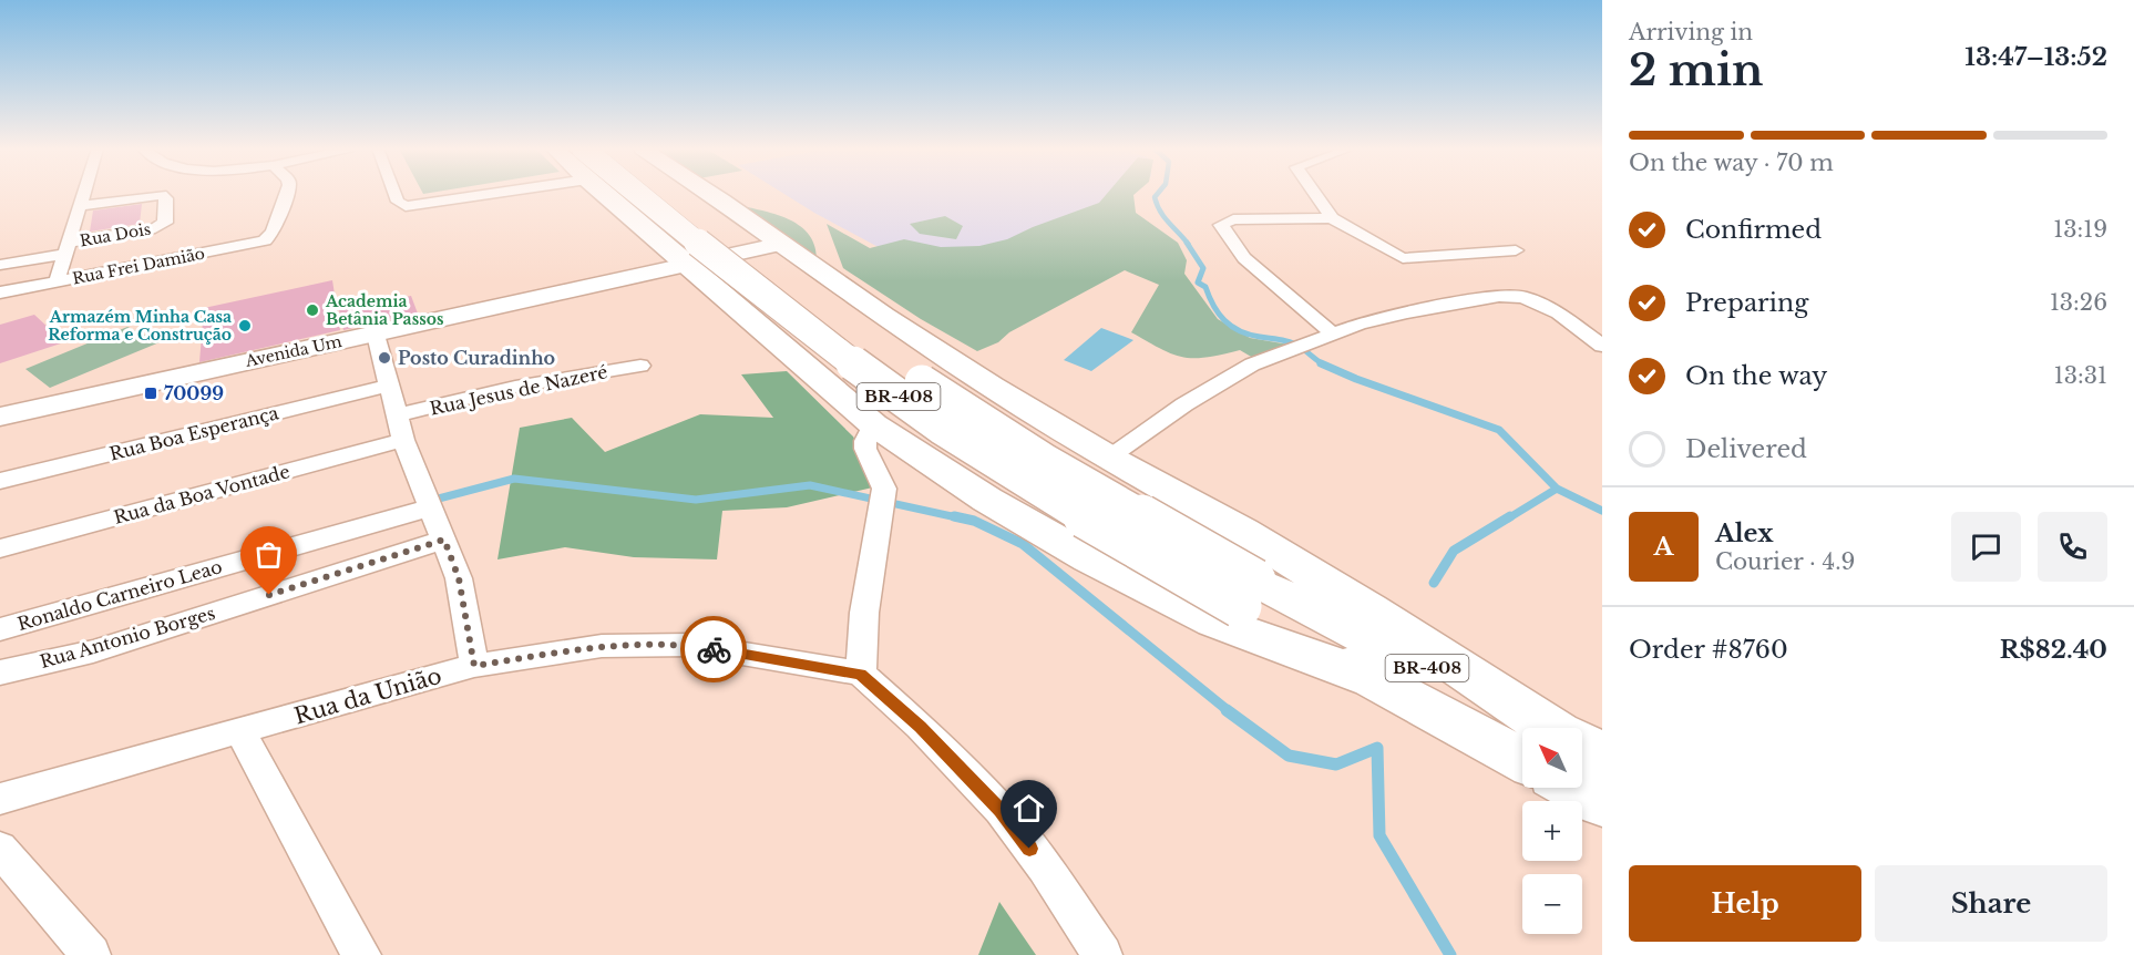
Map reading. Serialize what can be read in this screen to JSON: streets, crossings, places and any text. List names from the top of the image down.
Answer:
{
  "streets": {
    "highway": ["BR-408"],
    "street": [
      "Rua Dois",
      "Rua Frei Damião",
      "Avenida Um",
      "Rua Jesus de Nazeré",
      "Rua Boa Esperança",
      "Rua da Boa Vontade",
      "Ronaldo Carneiro Leao",
      "Rua Antonio Borges",
      "Rua da União"
    ]
  },
  "places": {
    "other": ["Academia Betânia Passos", "Armazém Minha Casa Reforma e Construção", "Posto Curadinho"],
    "transit": ["70099"]
  },
  "north": "top left",
  "page": {
    "heading": ["2 min", "Arriving in", "13:47–13:52"],
    "panel": [
      "Alex",
      "Courier · 4.9",
      "Order #8760",
      "R$82.40"
    ],
    "bar": "On the way · 70 m",
    "list": [
      ["Confirmed", "13:19"],
      ["Preparing", "13:26"],
      ["On the way", "13:31"],
      "Delivered"
    ],
    "round": "A",
    "map_buttons": ["+", "−"],
    "buttons": ["Help", "Share"]
  }
}
